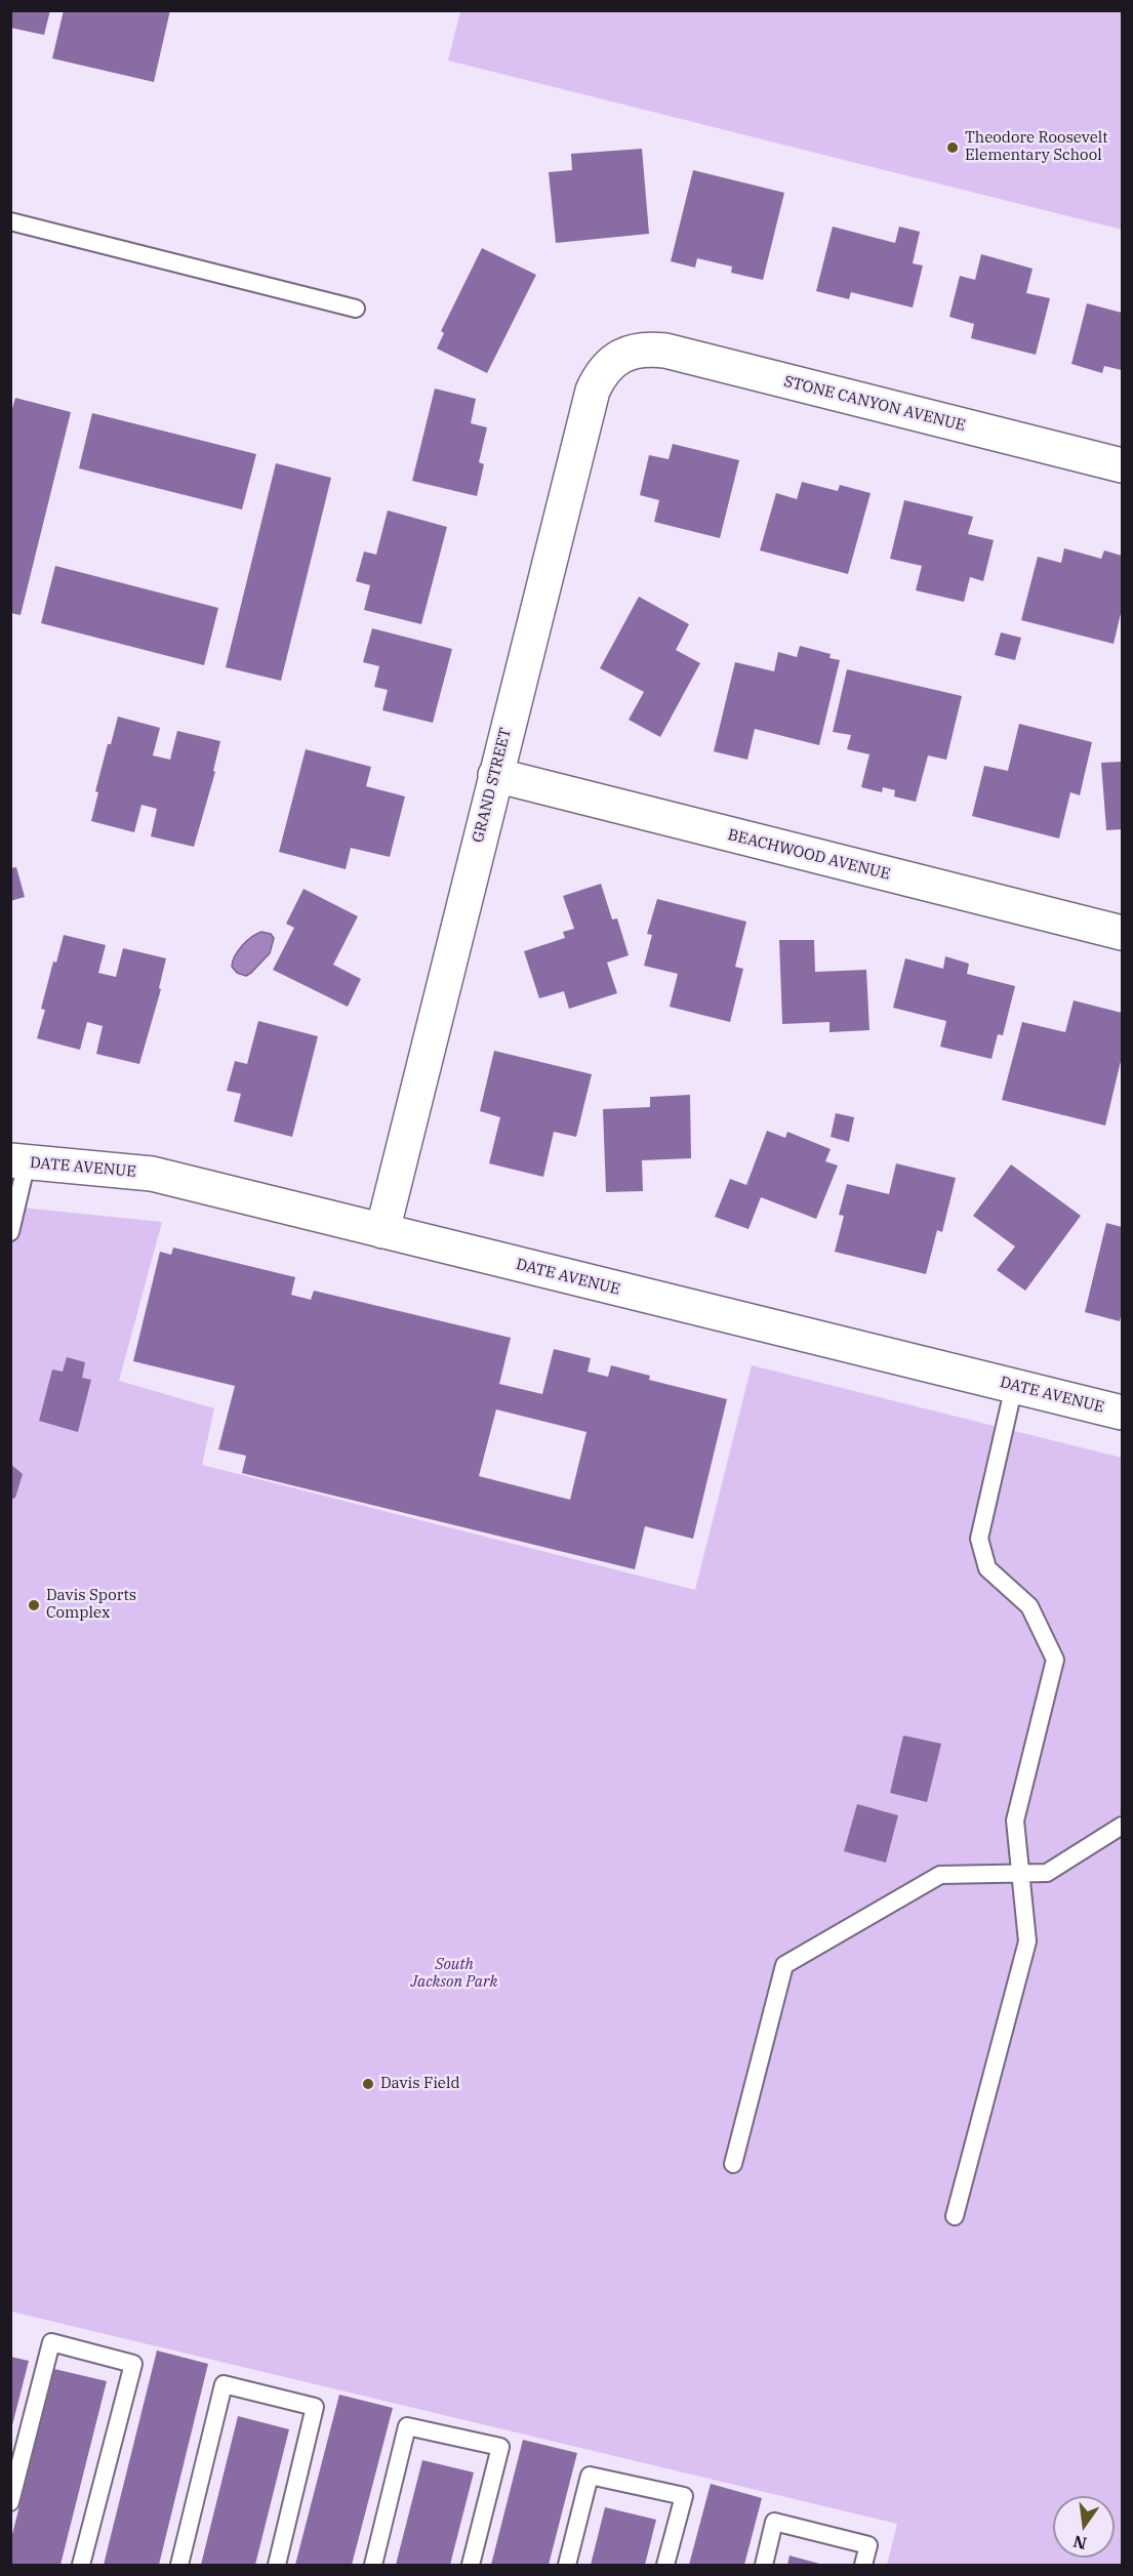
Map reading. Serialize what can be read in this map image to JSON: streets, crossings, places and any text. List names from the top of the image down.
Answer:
{
  "streets": {
    "street": [
      "STONE CANYON AVENUE",
      "GRAND STREET",
      "BEACHWOOD AVENUE",
      "DATE AVENUE"
    ]
  },
  "crossings": [
    ["STONE CANYON AVENUE", "GRAND STREET"],
    ["GRAND STREET", "BEACHWOOD AVENUE"],
    ["GRAND STREET", "DATE AVENUE"]
  ],
  "parks": ["South Jackson Park"],
  "places": ["Theodore Roosevelt Elementary School", "Davis Sports Complex", "Davis Field"],
  "north": "bottom"
}
